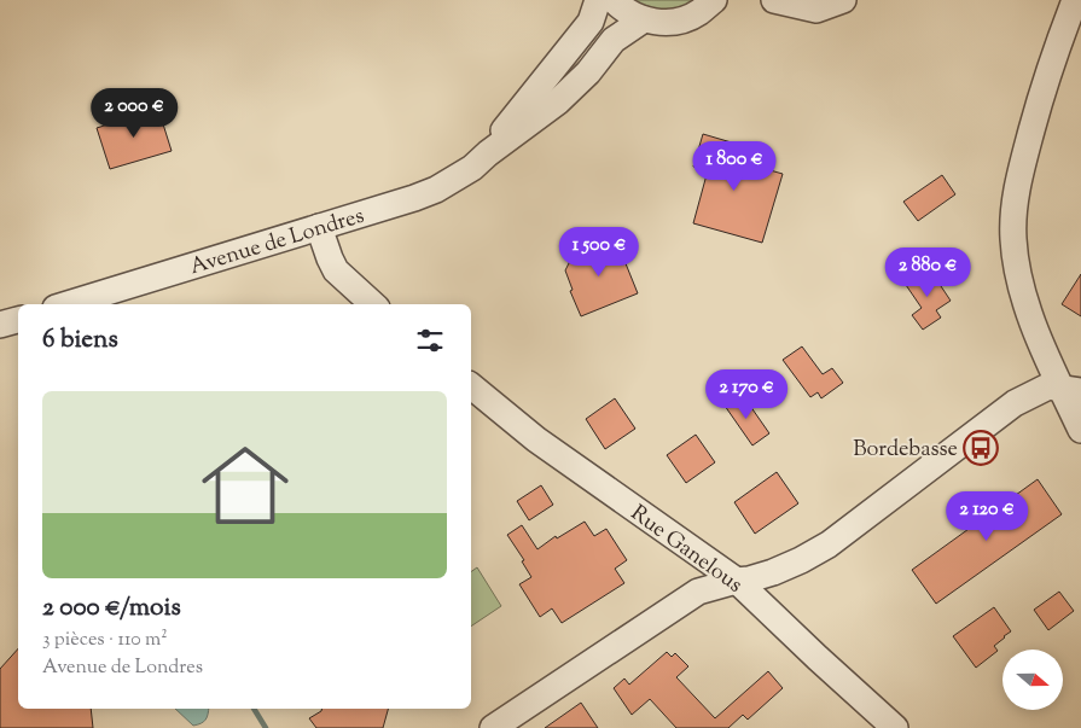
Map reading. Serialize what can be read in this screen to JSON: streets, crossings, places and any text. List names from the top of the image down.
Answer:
{
  "streets": {
    "street": ["Avenue de Londres", "Rue Ganelous"]
  },
  "places": {
    "bus stop": ["Bordebasse"]
  },
  "north": "right",
  "page": {
    "price": [
      "2 000 €",
      "1 800 €",
      "1 500 €",
      "2 880 €",
      "2 170 €",
      "2 120 €"
    ],
    "heading": "6 biens",
    "list": [
      {
        "name": "2 000 €/mois",
        "note": "3 pièces · 110 m² · Avenue de Londres"
      }
    ]
  }
}
